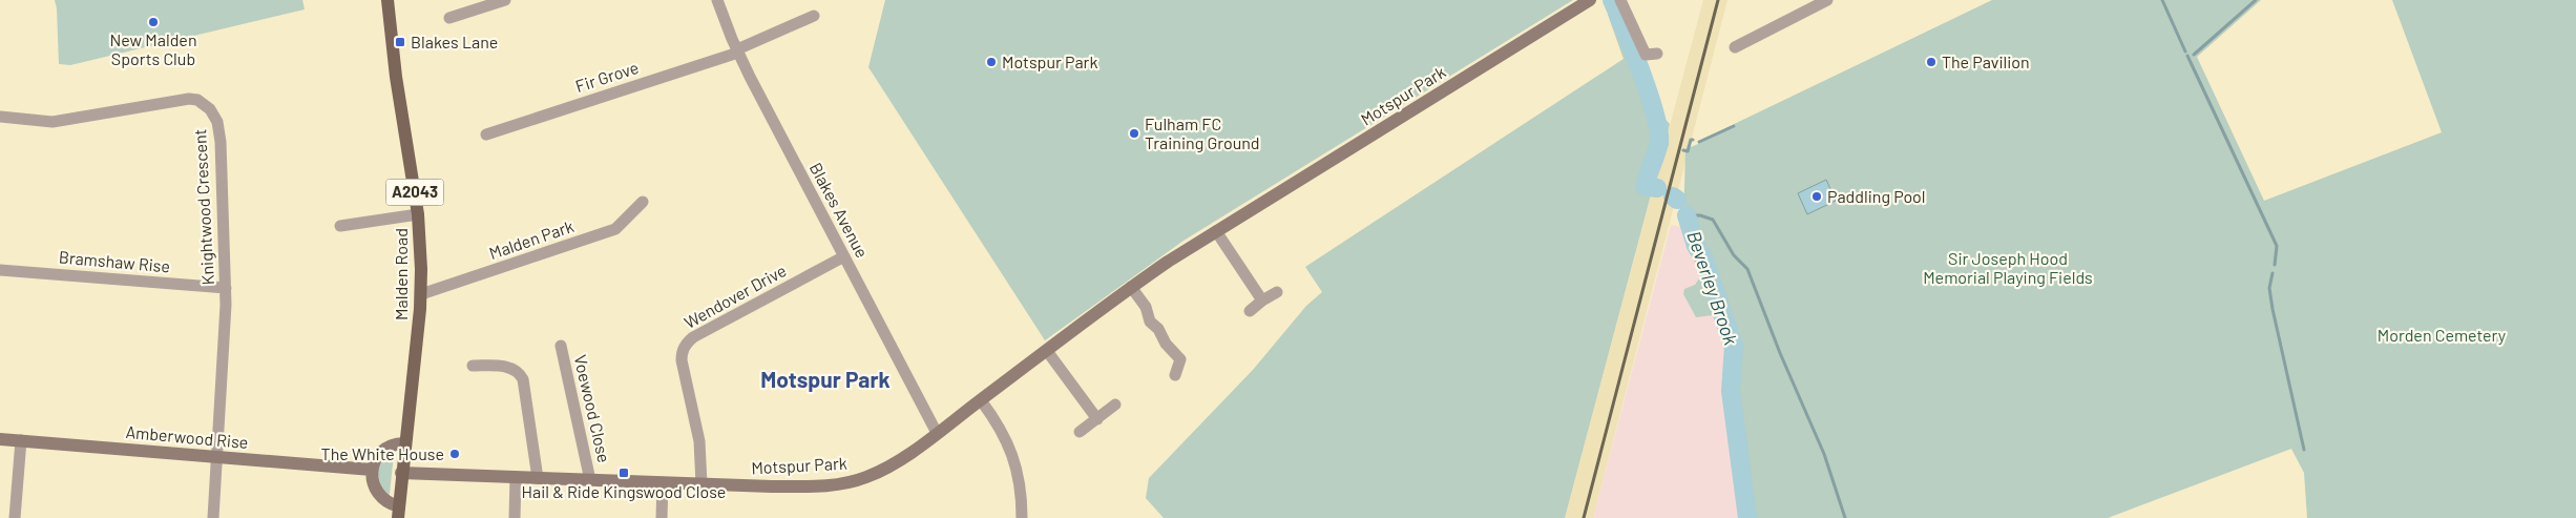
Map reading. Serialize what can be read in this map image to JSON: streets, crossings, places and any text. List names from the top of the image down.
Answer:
{
  "streets": {
    "main road": ["A2043", "Malden Road"],
    "street": [
      "Fir Grove",
      "Motspur Park",
      "Knightwood Crescent",
      "Blakes Avenue",
      "Malden Park",
      "Bramshaw Rise",
      "Wendover Drive",
      "Voewood Close",
      "Amberwood Rise"
    ]
  },
  "crossings": [
    ["Fir Grove", "Blakes Avenue"],
    ["Motspur Park", "Blakes Avenue"],
    ["Motspur Park", "Malden Road"],
    ["Motspur Park", "Wendover Drive"],
    ["Motspur Park", "Voewood Close"],
    ["Knightwood Crescent", "Bramshaw Rise"],
    ["Knightwood Crescent", "Amberwood Rise"],
    ["Blakes Avenue", "Wendover Drive"],
    ["Malden Park", "Malden Road"]
  ],
  "districts": ["Motspur Park"],
  "water": ["Beverley Brook"],
  "parks": ["Sir Joseph Hood Memorial Playing Fields", "Morden Cemetery"],
  "places": {
    "other": [
      "New Malden Sports Club",
      "Motspur Park",
      "The Pavilion",
      "Fulham FC Training Ground",
      "Paddling Pool",
      "The White House"
    ],
    "transit": ["Blakes Lane", "Hail & Ride Kingswood Close"]
  }
}
